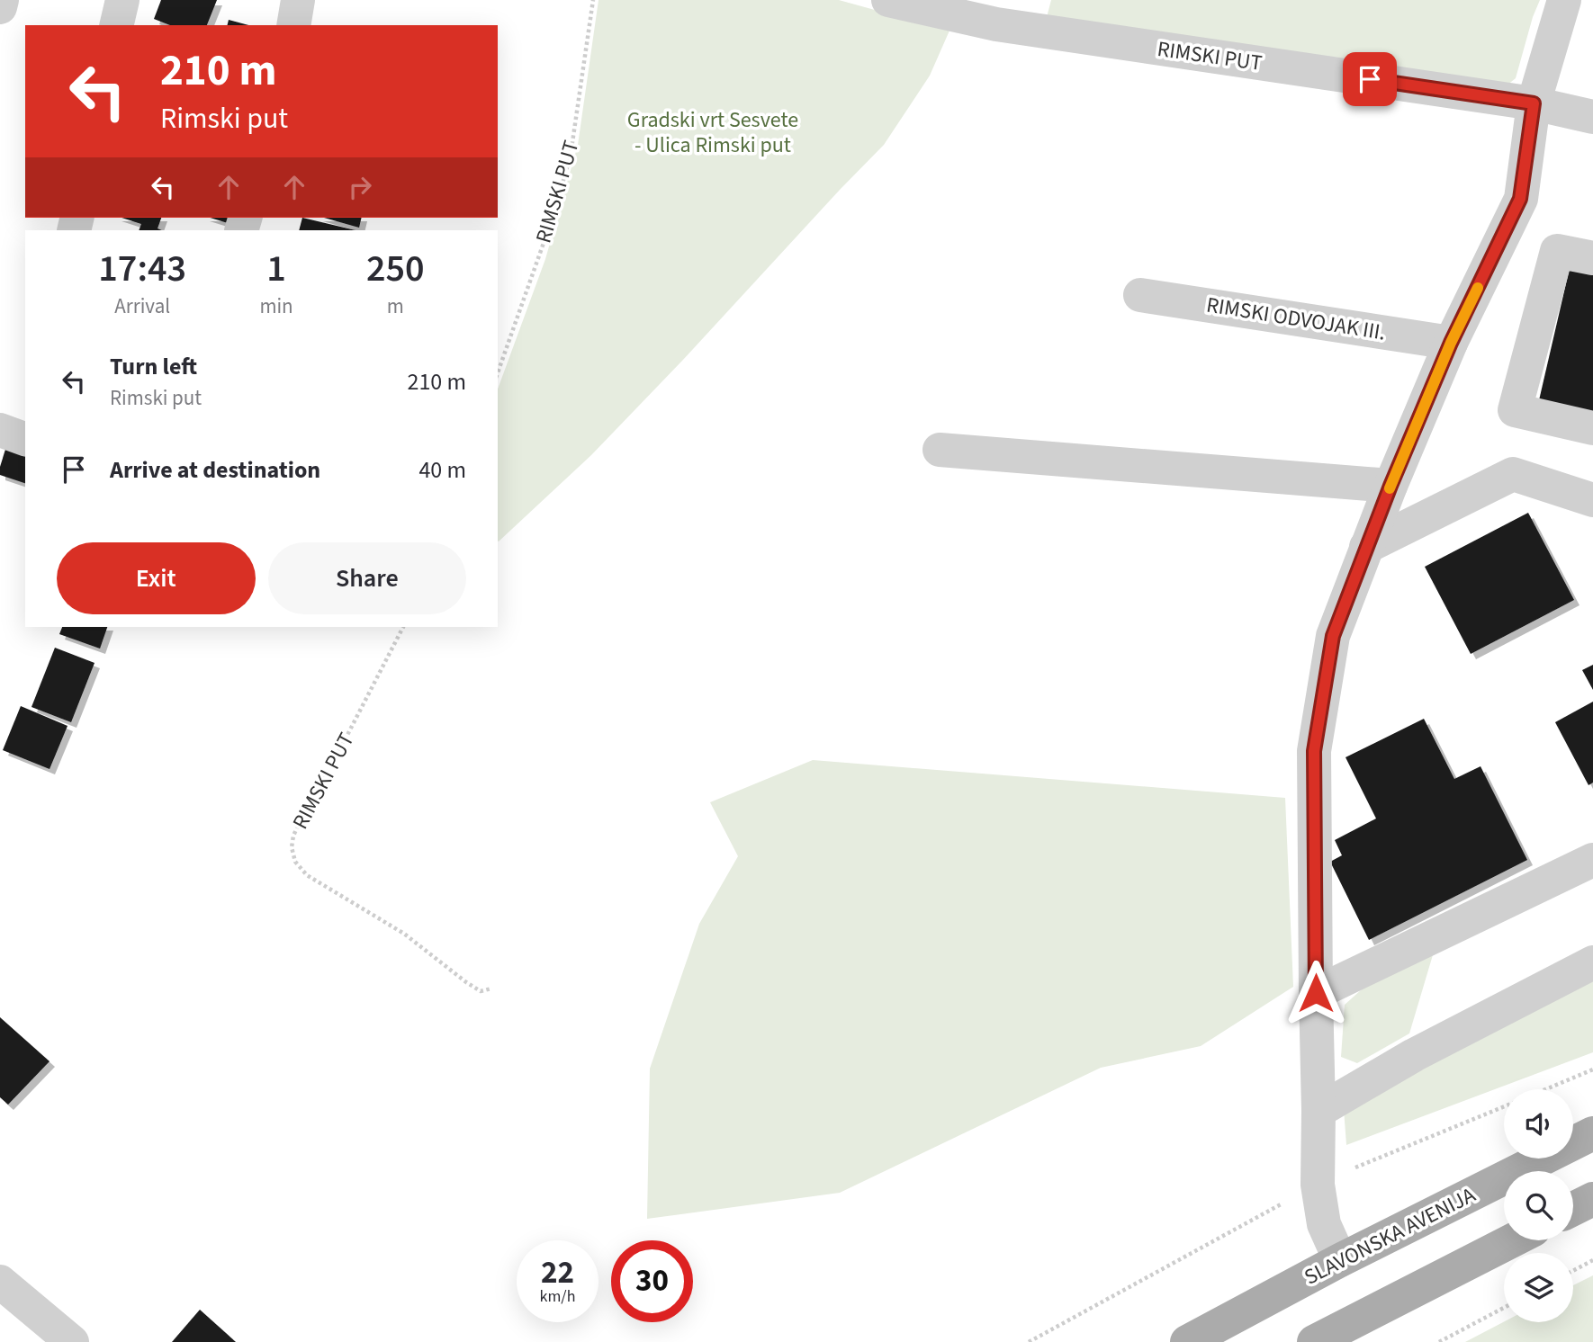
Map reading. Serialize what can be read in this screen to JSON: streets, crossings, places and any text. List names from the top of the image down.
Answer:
{
  "streets": {
    "main road": ["SLAVONSKA AVENIJA"],
    "street": ["RIMSKI PUT", "RIMSKI ODVOJAK III."]
  },
  "parks": ["Gradski vrt Sesvete - Ulica Rimski put"],
  "page": {
    "turn": ["210 m", "Rimski put"],
    "eta": [
      "17:43",
      "Arrival",
      "1",
      "min",
      "250",
      "m"
    ],
    "list": [
      {
        "name": "Turn left",
        "note": "Rimski put",
        "value": "210 m"
      },
      {
        "name": "Arrive at destination",
        "value": "40 m"
      }
    ],
    "buttons": ["Exit", "Share"],
    "speed": "22 km/h",
    "limit": "30"
  }
}
